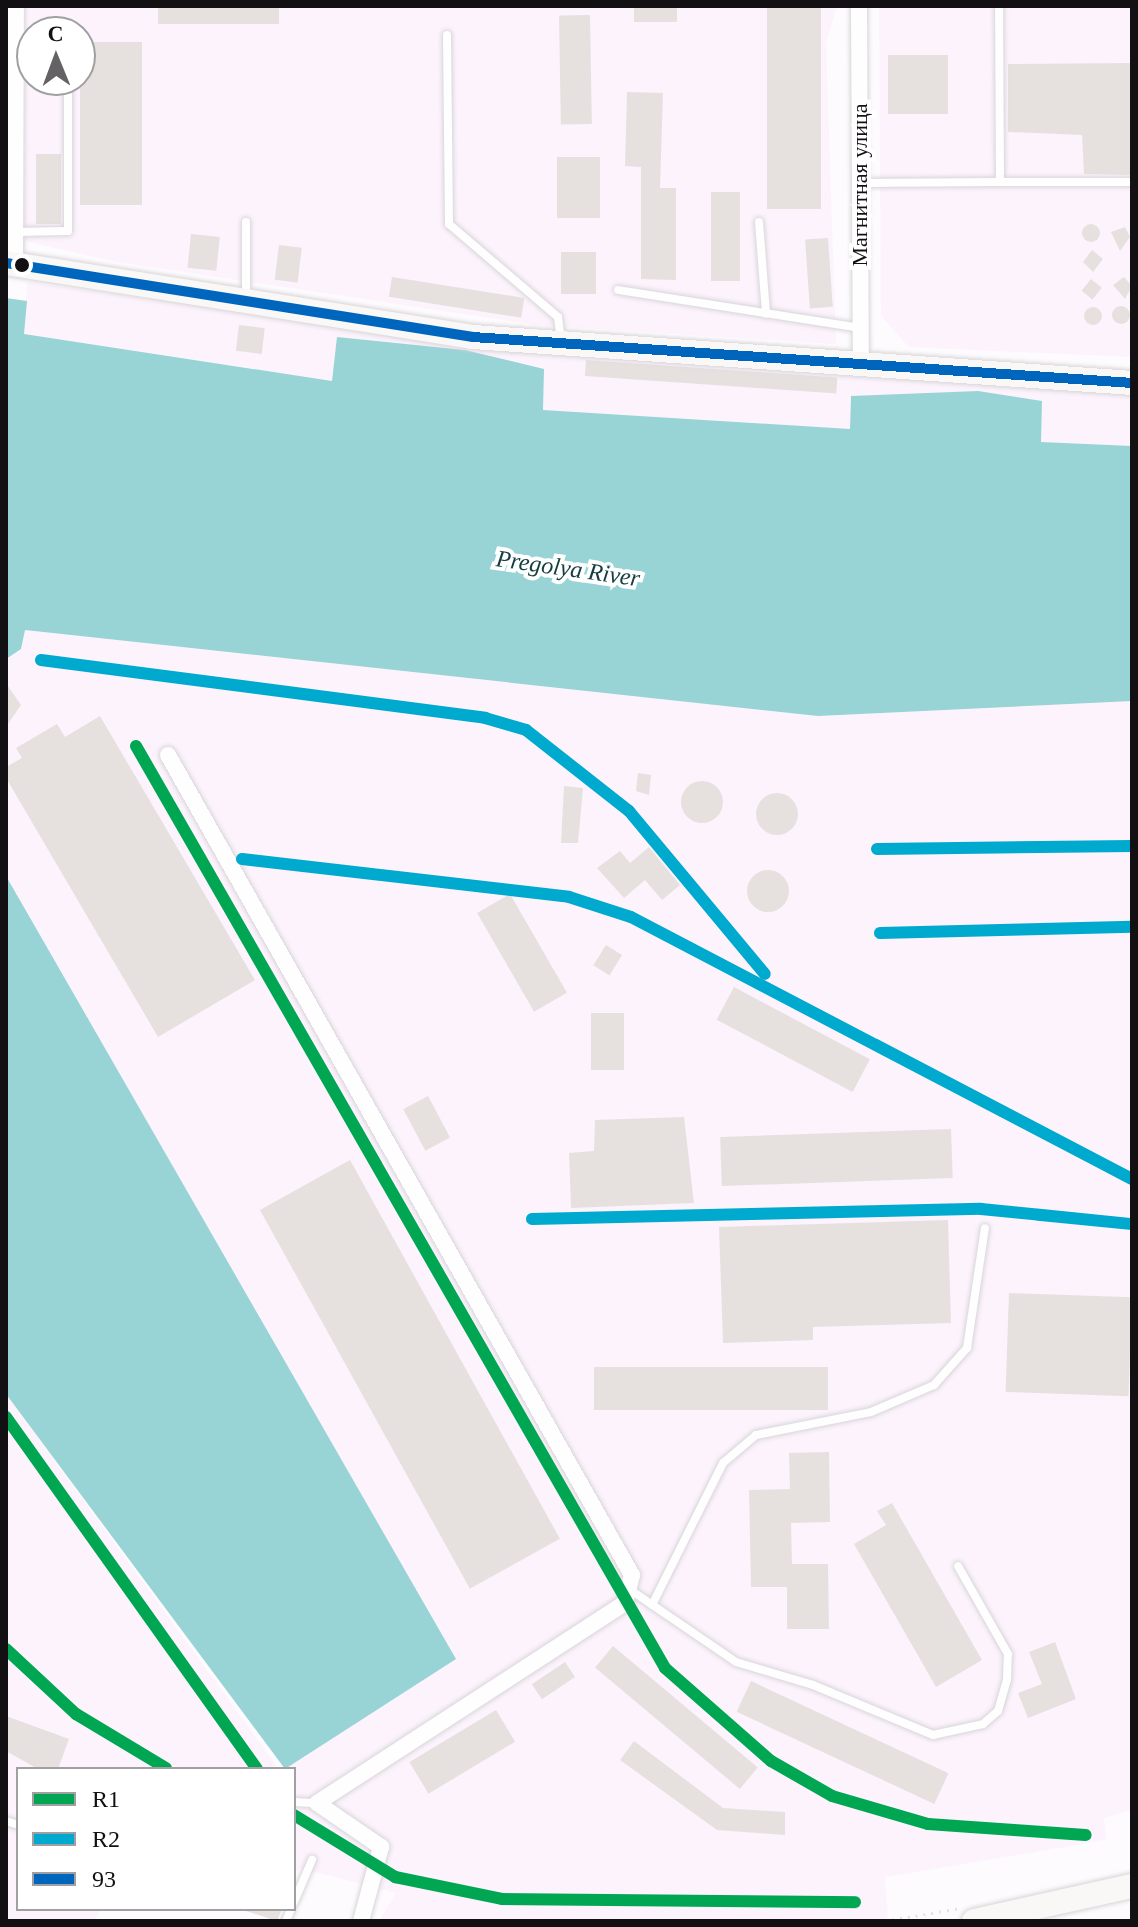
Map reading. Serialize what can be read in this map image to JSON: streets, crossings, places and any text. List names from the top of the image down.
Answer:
{
  "streets": {
    "street": ["Магнитная улица"]
  },
  "water": ["Pregolya River"],
  "lines": ["transit line 93", "transit line R2", "transit line R1"],
  "legend": ["R1", "R2", "93"],
  "north": "top"
}
